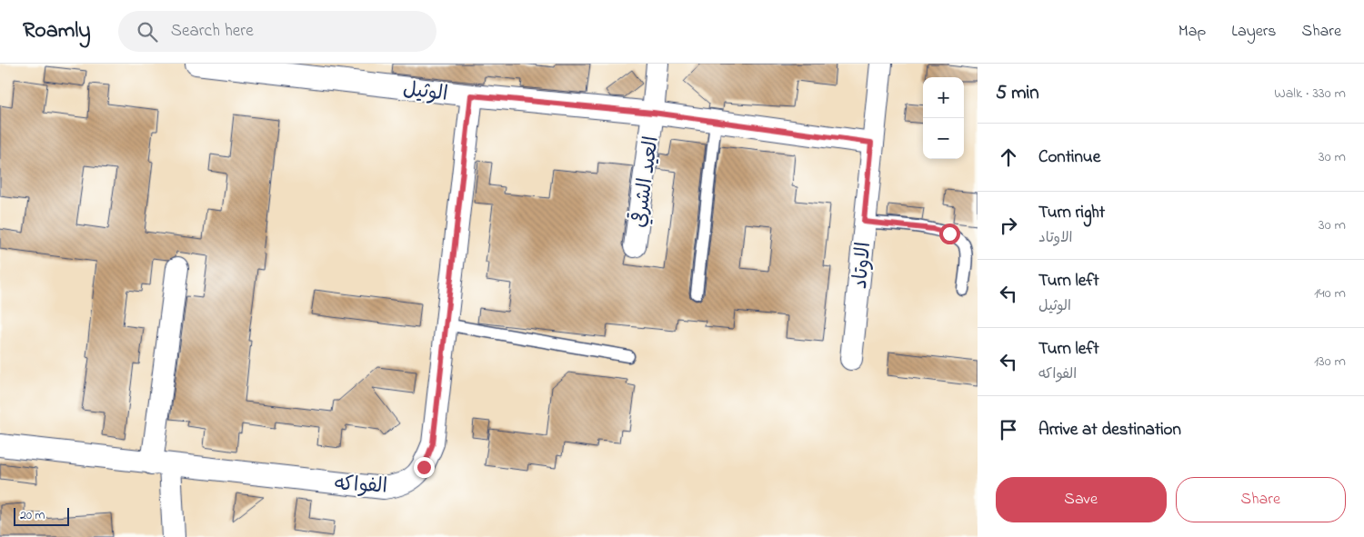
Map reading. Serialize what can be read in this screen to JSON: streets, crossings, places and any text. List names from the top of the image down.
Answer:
{
  "streets": {
    "street": [
      "الوثيل",
      "العيد الشرقي",
      "الاوتاد",
      "الفواكه"
    ]
  },
  "crossings": [
    ["الوثيل", "العيد الشرقي"],
    ["الوثيل", "الاوتاد"],
    ["الوثيل", "الفواكه"]
  ],
  "scale_bar": "20 m",
  "page": {
    "header": "Roamly",
    "search": "Search here",
    "nav": ["Map", "Layers", "Share"],
    "heading": ["5 min", "Walk · 330 m"],
    "map_buttons": ["+", "−"],
    "list": [
      ["Continue", "30 m"],
      ["Turn right", "الاوتاد", "30 m"],
      ["Turn left", "الوثيل", "140 m"],
      ["Turn left", "الفواكه", "130 m"],
      "Arrive at destination"
    ],
    "buttons": ["Save", "Share"],
    "scale": "20 m"
  }
}
